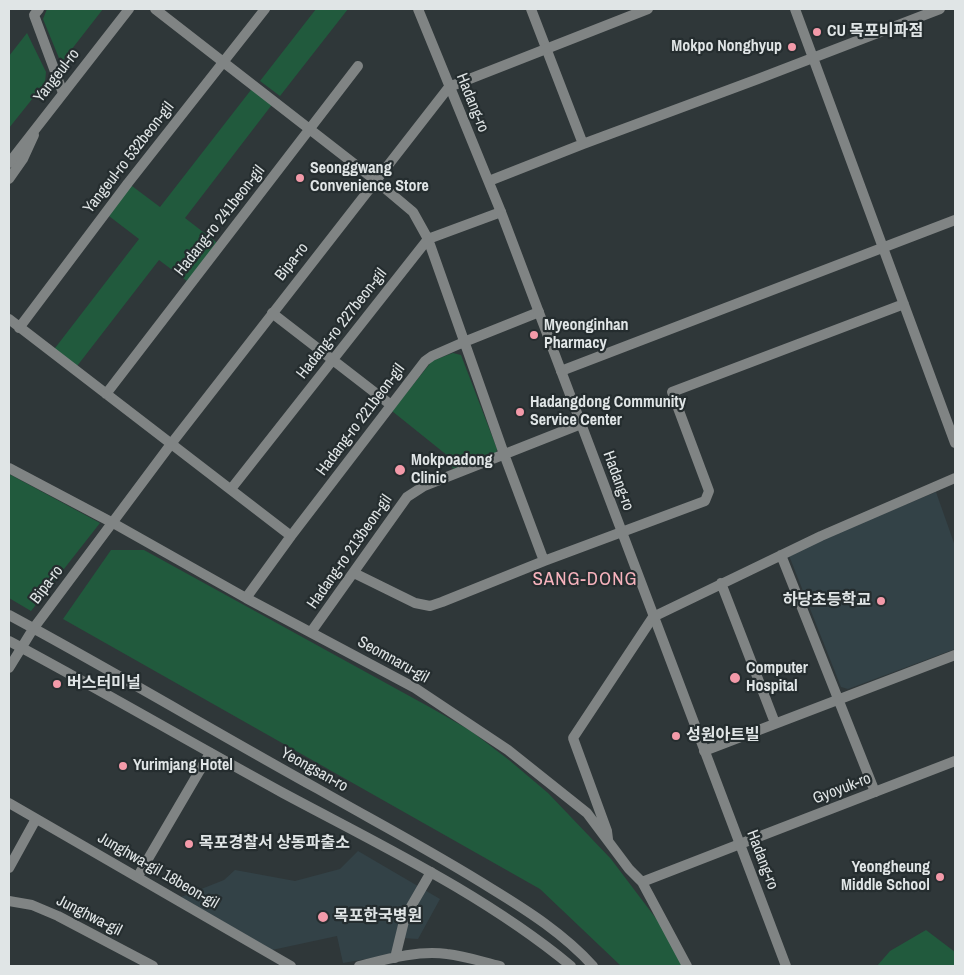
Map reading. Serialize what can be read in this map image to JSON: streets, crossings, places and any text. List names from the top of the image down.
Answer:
{
  "streets": {
    "street": [
      "Yangeul-ro",
      "Hadang-ro",
      "Yangeul-ro 532beon-gil",
      "Hadang-ro 241beon-gil",
      "Bipa-ro",
      "Hadang-ro 227beon-gil",
      "Hadang-ro 221beon-gil",
      "Hadang-ro 213beon-gil",
      "Seomnaru-gil",
      "Yeongsan-ro",
      "Gyoyuk-ro",
      "Junghwa-gil 18beon-gil",
      "Junghwa-gil"
    ]
  },
  "crossings": [
    ["Hadang-ro", "Bipa-ro"],
    ["Hadang-ro", "Hadang-ro 221beon-gil"],
    ["Hadang-ro", "Hadang-ro 213beon-gil"],
    ["Hadang-ro", "Gyoyuk-ro"],
    ["Bipa-ro", "Seomnaru-gil"],
    ["Bipa-ro", "Yeongsan-ro"],
    ["Hadang-ro 221beon-gil", "Seomnaru-gil"],
    ["Hadang-ro 213beon-gil", "Seomnaru-gil"],
    ["Seomnaru-gil", "Gyoyuk-ro"]
  ],
  "districts": ["SANG-DONG"],
  "places": [
    "CU 목포비파점",
    "Mokpo Nonghyup",
    "Seonggwang Convenience Store",
    "Myeonginhan Pharmacy",
    "Hadangdong Community Service Center",
    "Mokpoadong Clinic",
    "하당초등학교",
    "Computer Hospital",
    "버스터미널",
    "성원아트빌",
    "Yurimjang Hotel",
    "목포경찰서 상동파출소",
    "Yeongheung Middle School",
    "목포한국병원"
  ]
}
